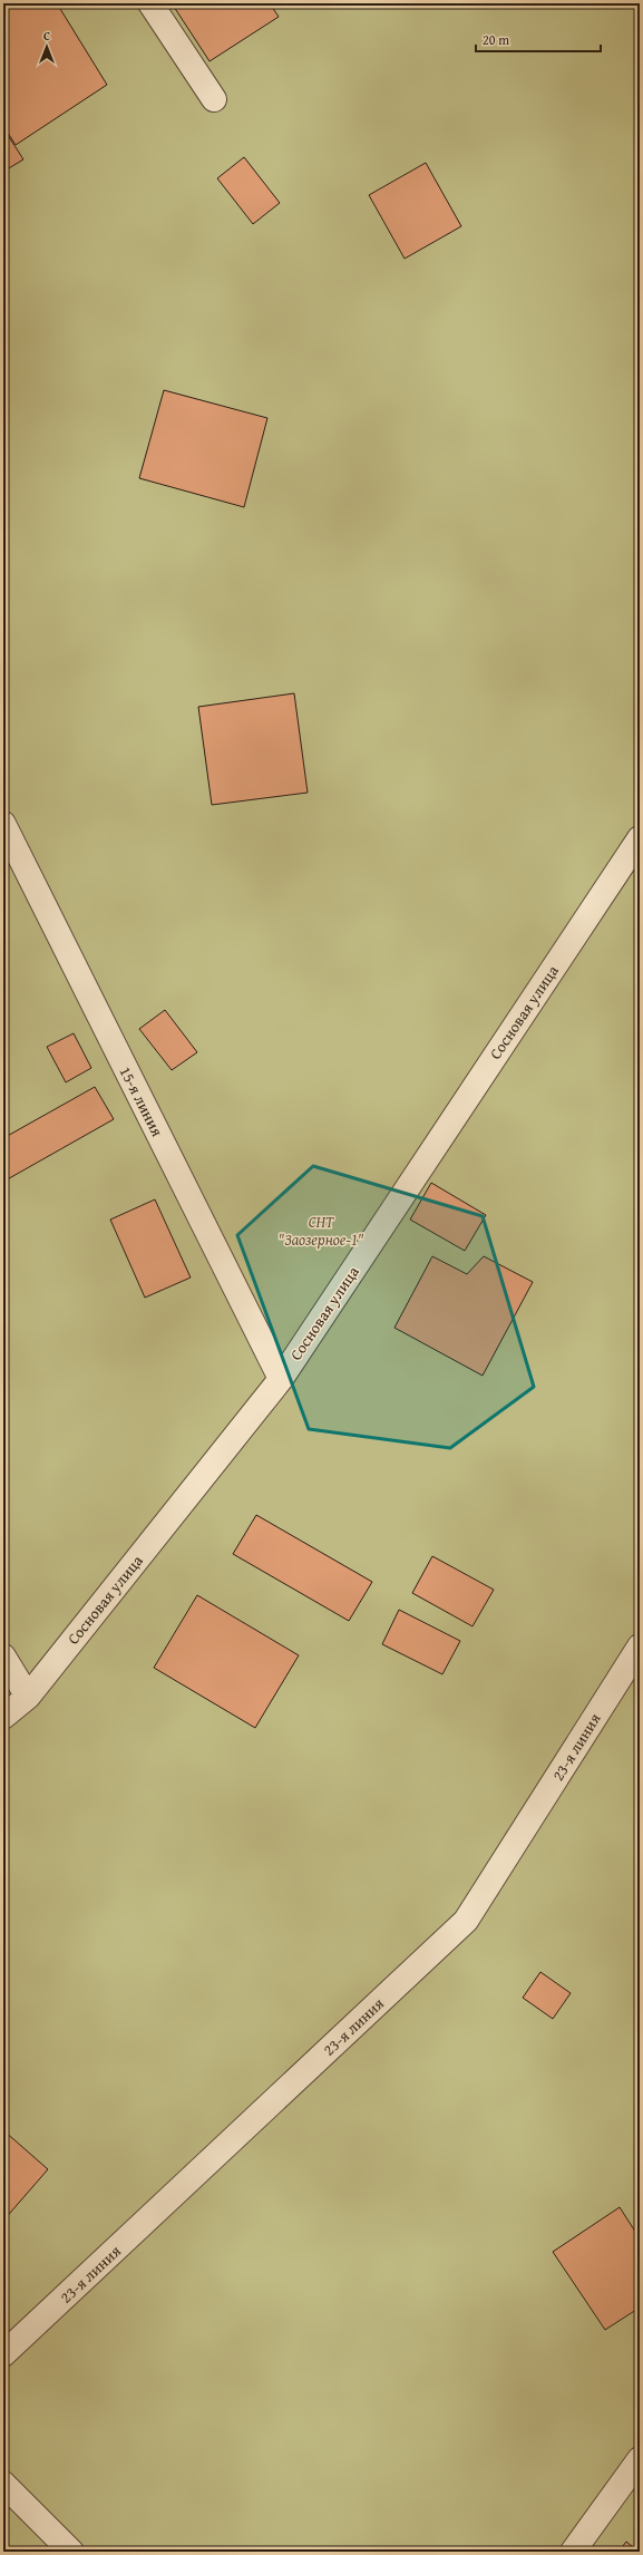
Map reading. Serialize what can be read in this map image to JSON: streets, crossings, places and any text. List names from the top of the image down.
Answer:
{
  "streets": {
    "street": ["Сосновая улица", "15-я линия", "23-я линия"]
  },
  "crossings": [
    ["Сосновая улица", "15-я линия"]
  ],
  "parks": ["СНТ \"Заозерное-1\""],
  "scale_bar": "20 m",
  "north": "top"
}
